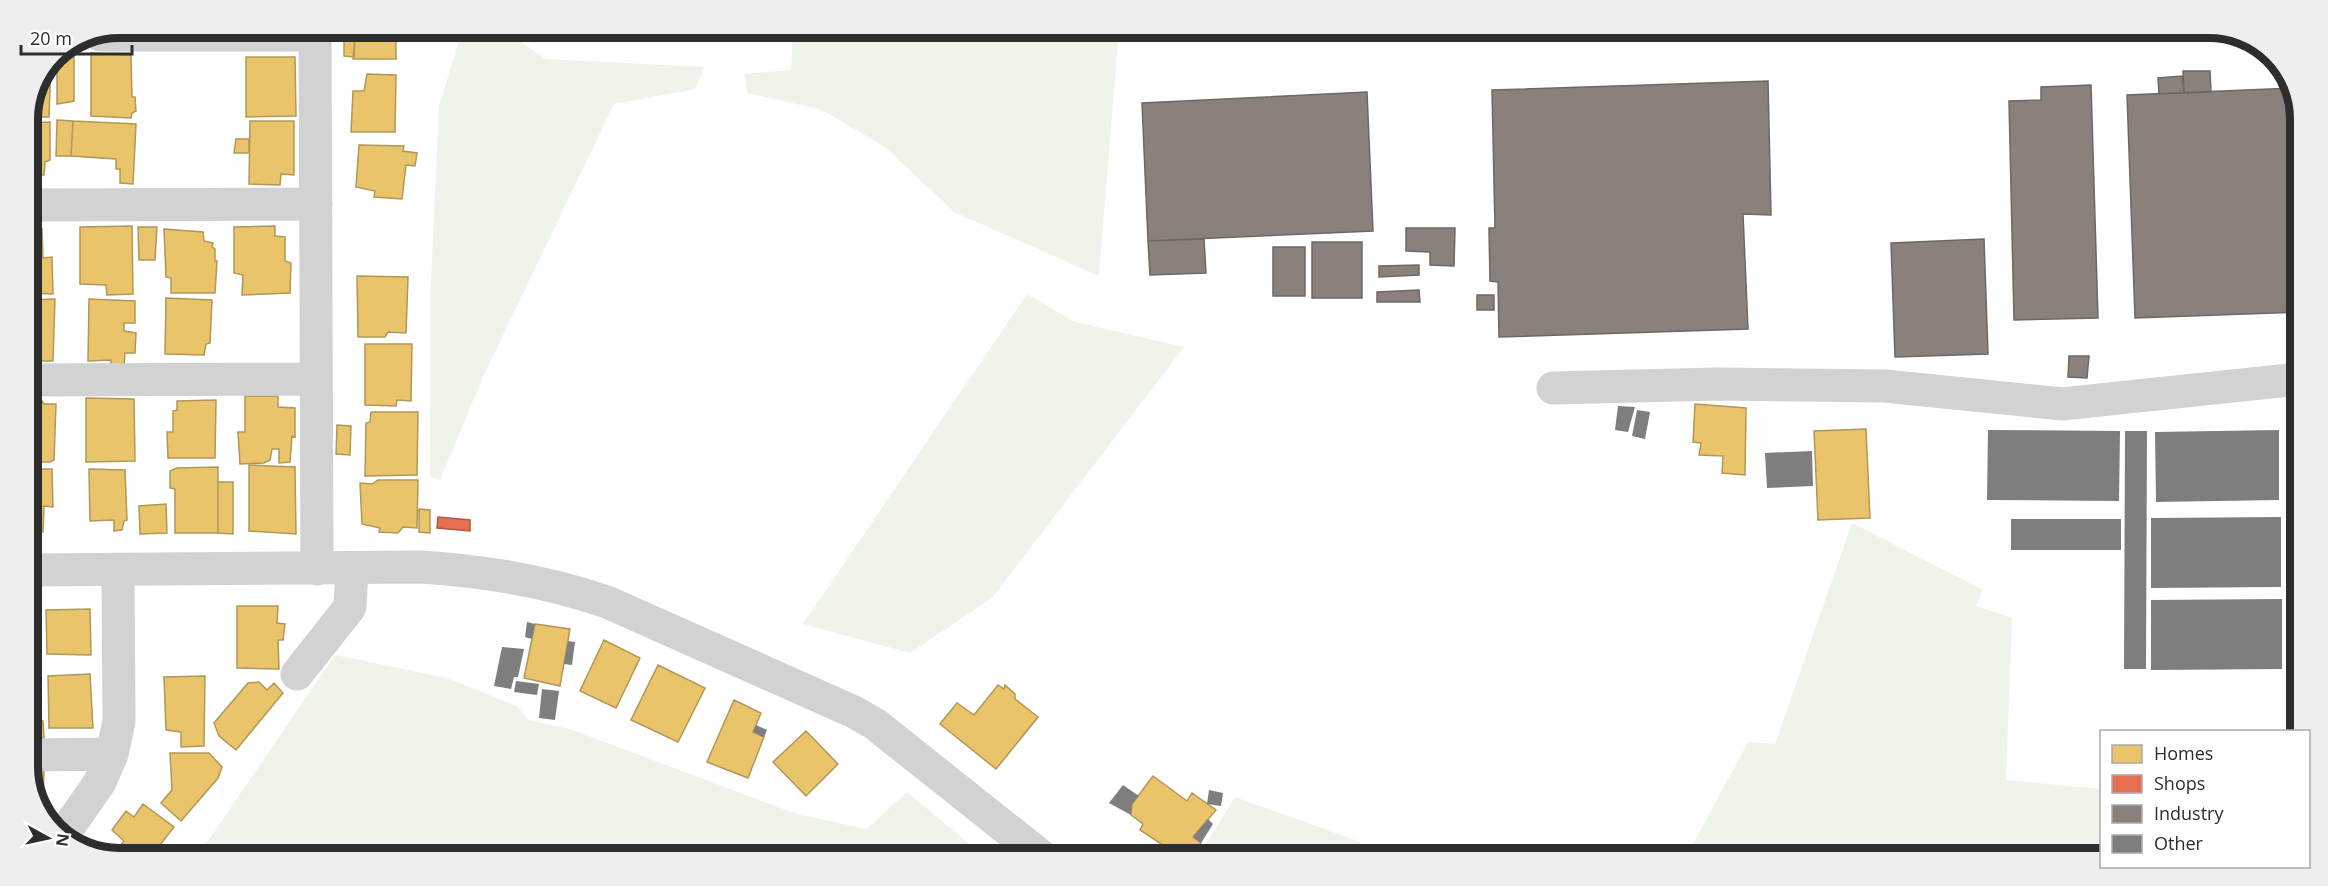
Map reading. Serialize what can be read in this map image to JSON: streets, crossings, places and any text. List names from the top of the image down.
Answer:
{
  "legend": [
    "Homes",
    "Shops",
    "Industry",
    "Other"
  ],
  "scale_bar": "20 m",
  "north": "right"
}
